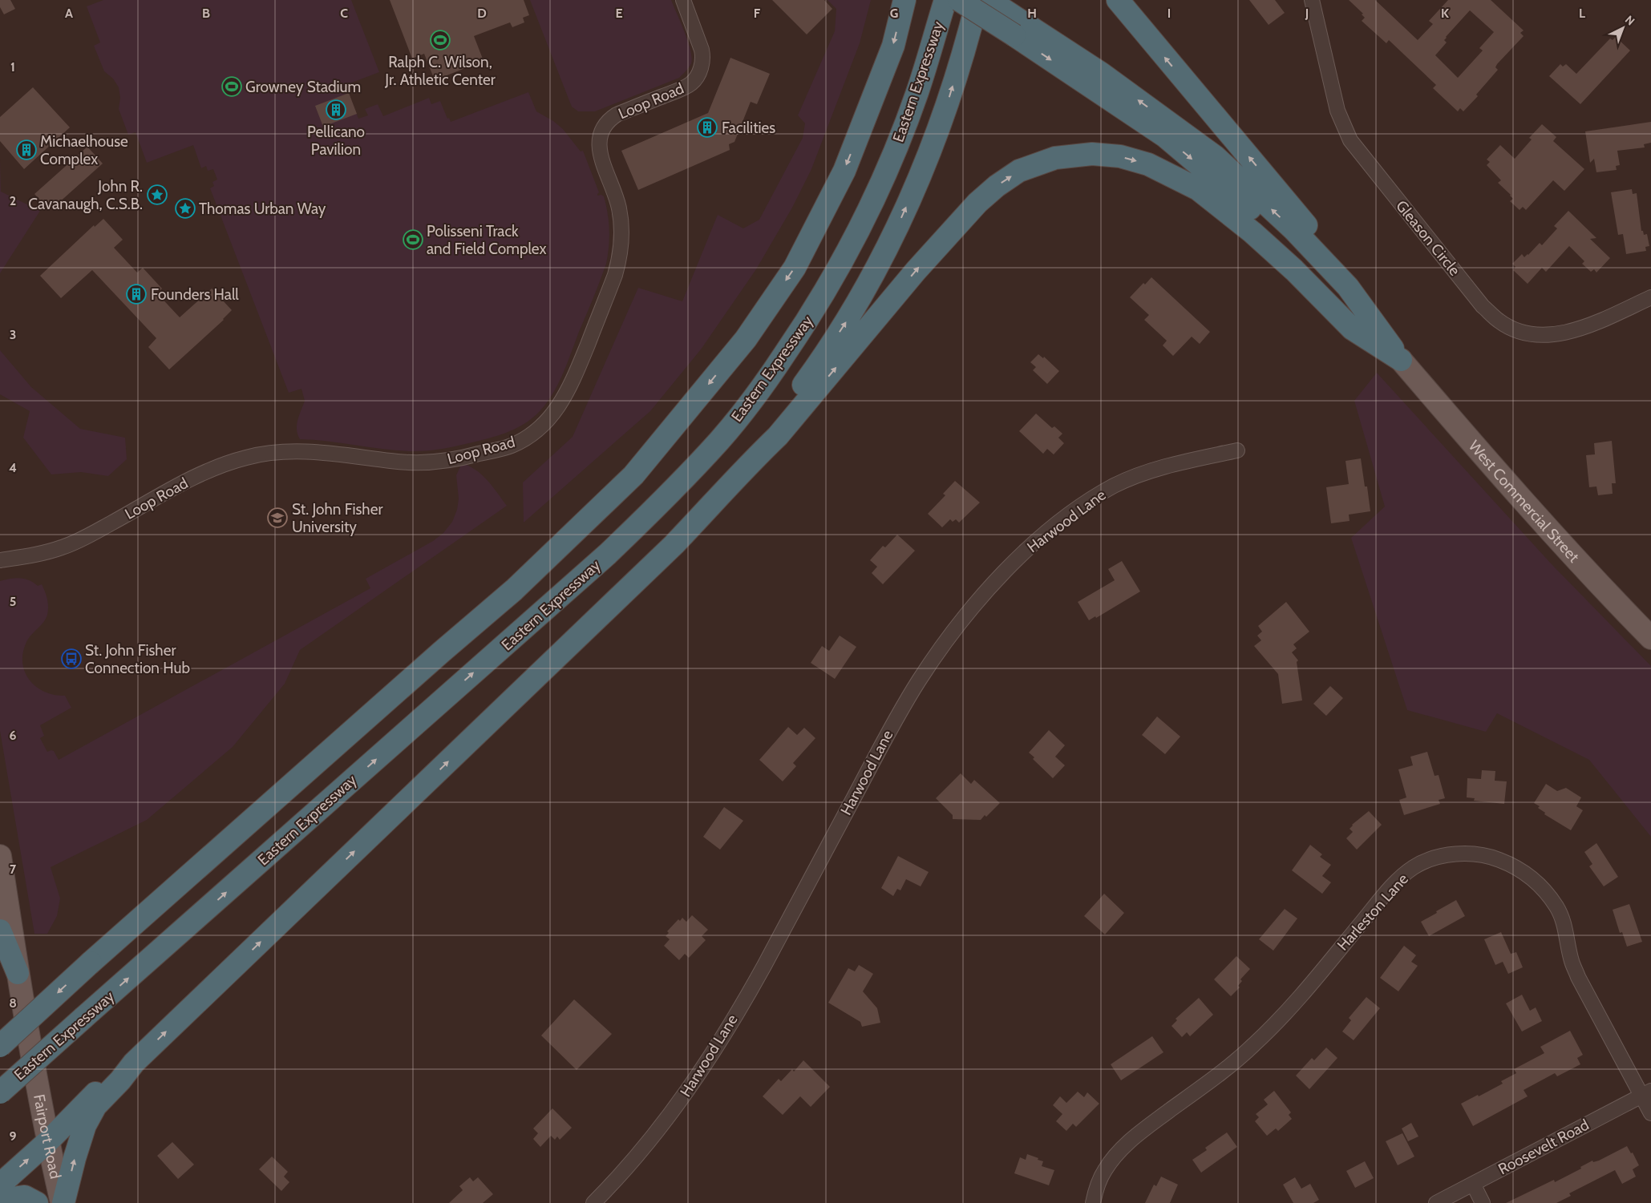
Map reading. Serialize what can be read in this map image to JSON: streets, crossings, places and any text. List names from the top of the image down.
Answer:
{
  "streets": {
    "highway": ["Eastern Expressway"],
    "main road": ["West Commercial Street", "Fairport Road"],
    "street": [
      "Loop Road",
      "Gleason Circle",
      "Harwood Lane",
      "Harleston Lane",
      "Roosevelt Road"
    ]
  },
  "crossings": [
    ["Harleston Lane", "Roosevelt Road"]
  ],
  "places": {
    "sports": ["Ralph C. Wilson, Jr. Athletic Center", "Growney Stadium", "Polisseni Track and Field Complex"],
    "building": [
      "Pellicano Pavilion",
      "Facilities",
      "Michaelhouse Complex",
      "Founders Hall"
    ],
    "place": ["John R. Cavanaugh, C.S.B.", "Thomas Urban Way"],
    "school or university": ["St. John Fisher University"],
    "bus stop": ["St. John Fisher Connection Hub"]
  },
  "north": "top right",
  "grid": {
    "columns": [
      "A",
      "B",
      "C",
      "D",
      "E",
      "F",
      "G",
      "H",
      "I",
      "J",
      "K",
      "L"
    ],
    "rows": [
      "1",
      "2",
      "3",
      "4",
      "5",
      "6",
      "7",
      "8",
      "9"
    ]
  }
}
